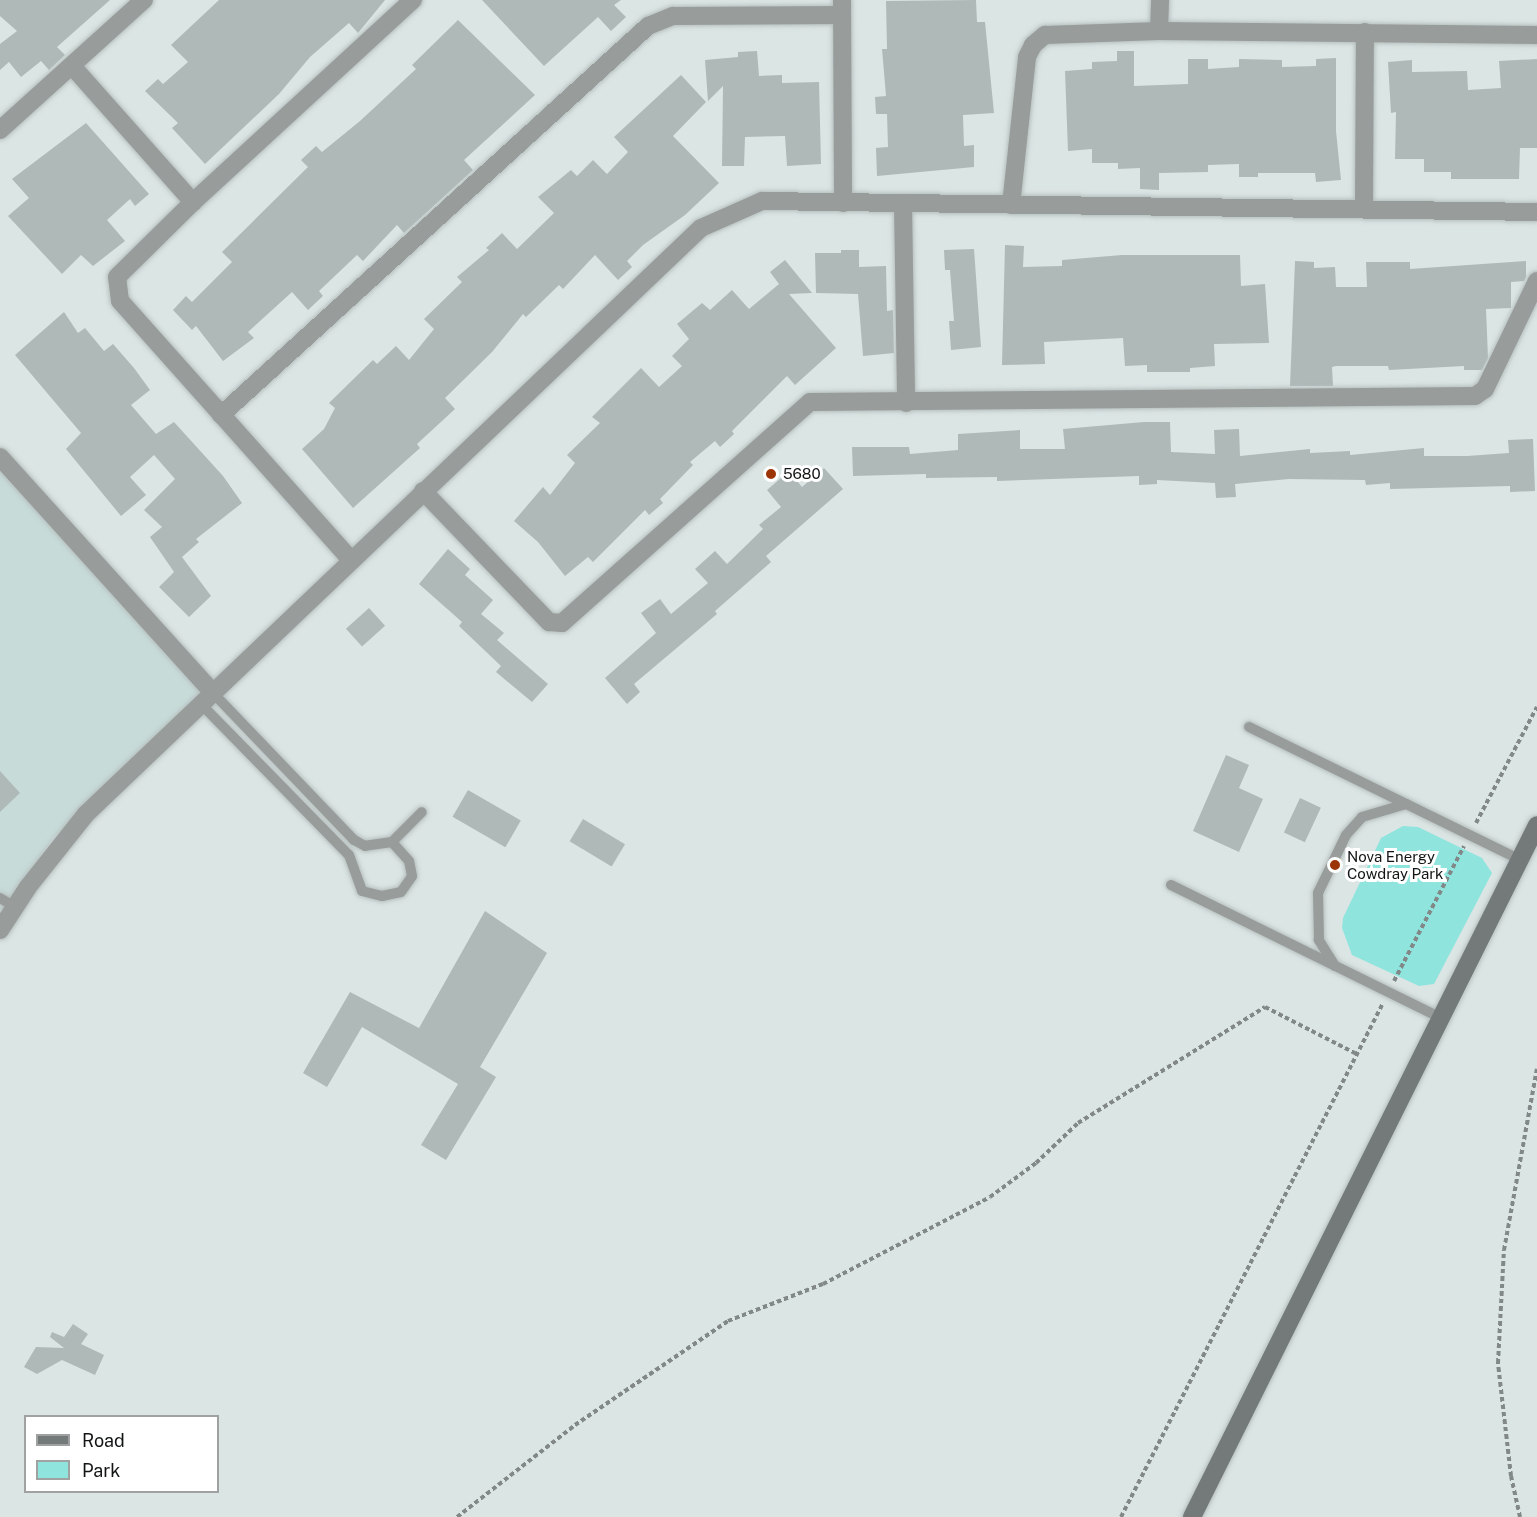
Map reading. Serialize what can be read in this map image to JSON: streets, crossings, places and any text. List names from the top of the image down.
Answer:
{
  "places": ["5680", "Nova Energy Cowdray Park"],
  "legend": ["Road", "Park"]
}
